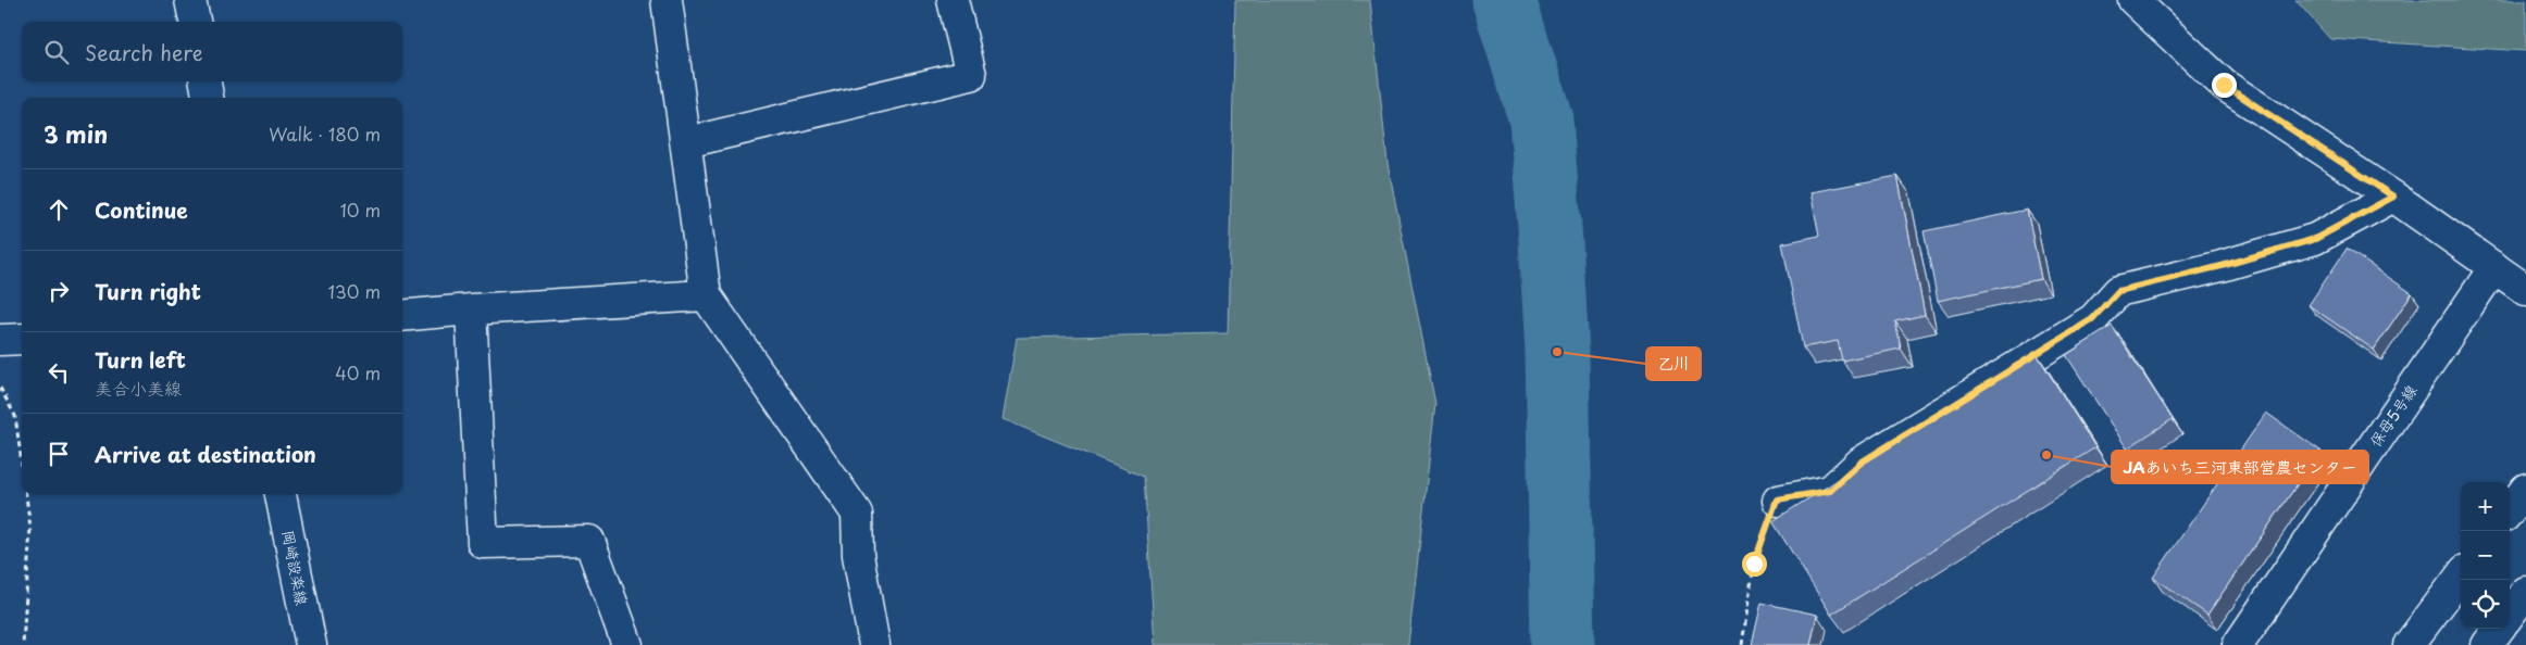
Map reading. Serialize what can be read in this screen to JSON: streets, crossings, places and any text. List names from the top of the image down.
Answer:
{
  "streets": {
    "main road": ["保母5号線", "岡崎設楽線"]
  },
  "places": ["乙川", "JAあいち三河東部営農センター"],
  "page": {
    "search": "Search here",
    "heading": ["3 min", "Walk · 180 m"],
    "list": [
      ["Continue", "10 m"],
      ["Turn right", "130 m"],
      ["Turn left", "美合小美線", "40 m"],
      "Arrive at destination"
    ],
    "map_buttons": ["+", "−"]
  }
}
